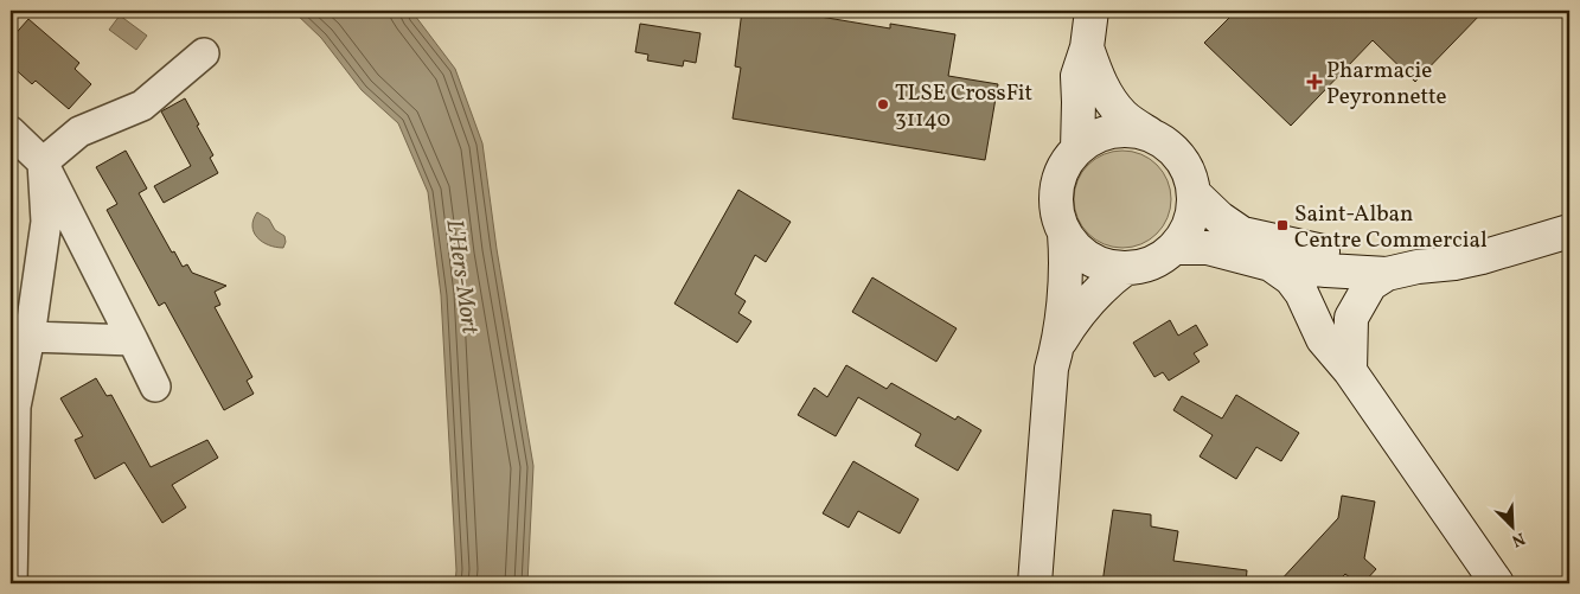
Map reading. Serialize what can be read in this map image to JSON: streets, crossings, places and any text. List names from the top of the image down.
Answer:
{
  "water": ["L'Hers-Mort"],
  "places": {
    "health": ["Pharmacie Peyronnette"],
    "other": ["TLSE CrossFit 31140"],
    "transit": ["Saint-Alban Centre Commercial"]
  },
  "north": "bottom right"
}
